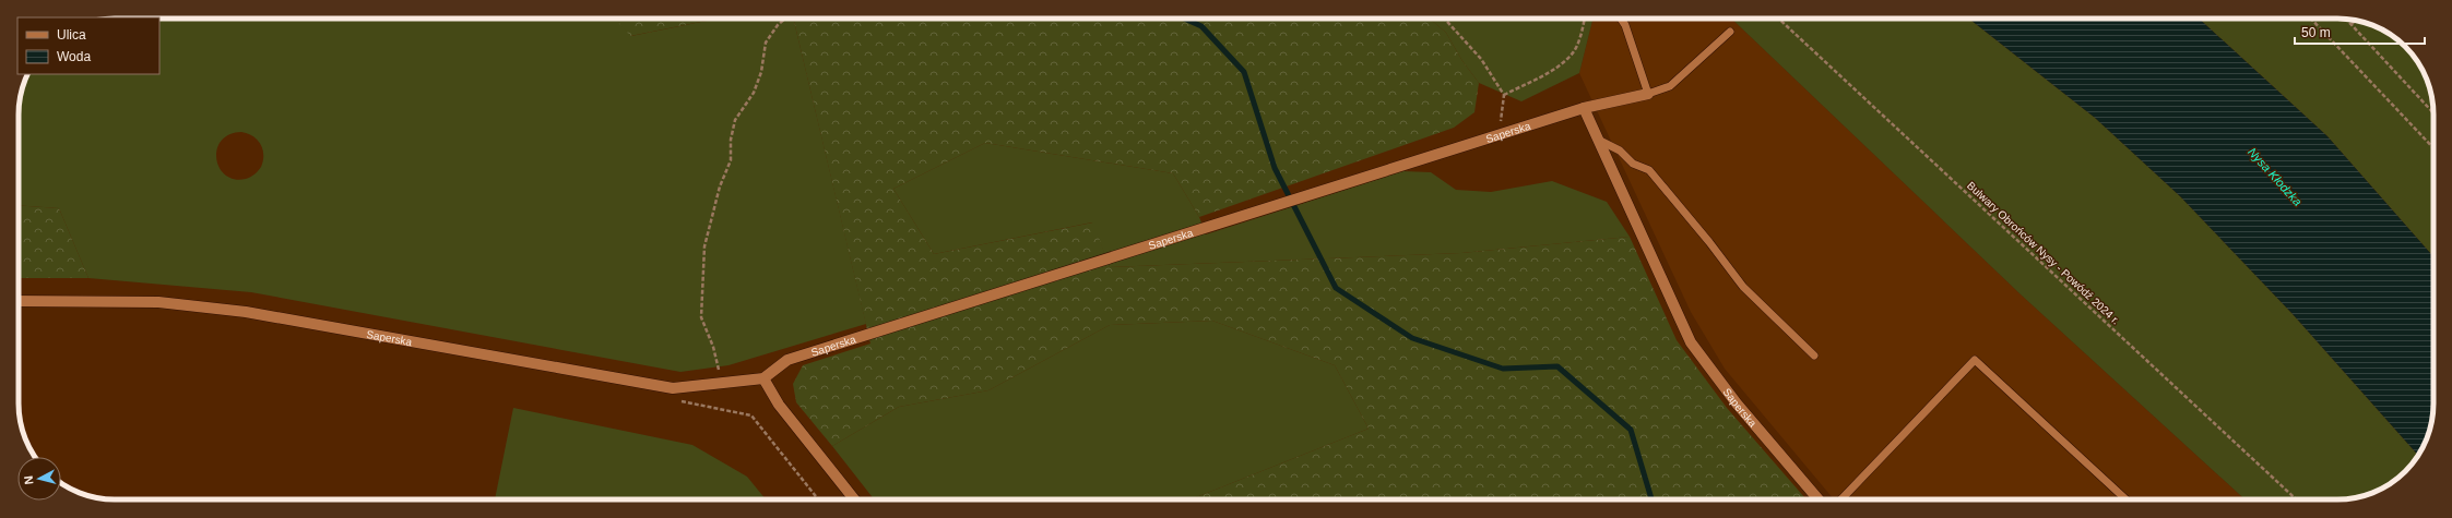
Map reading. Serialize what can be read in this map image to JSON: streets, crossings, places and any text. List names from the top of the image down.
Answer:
{
  "streets": {
    "street": ["Saperska"],
    "path": ["Bulwary Obrońców Nysy - Powódź 2024 r."]
  },
  "water": ["Nysa Kłodzka"],
  "legend": ["Ulica", "Woda"],
  "scale_bar": "50 m",
  "north": "left"
}
